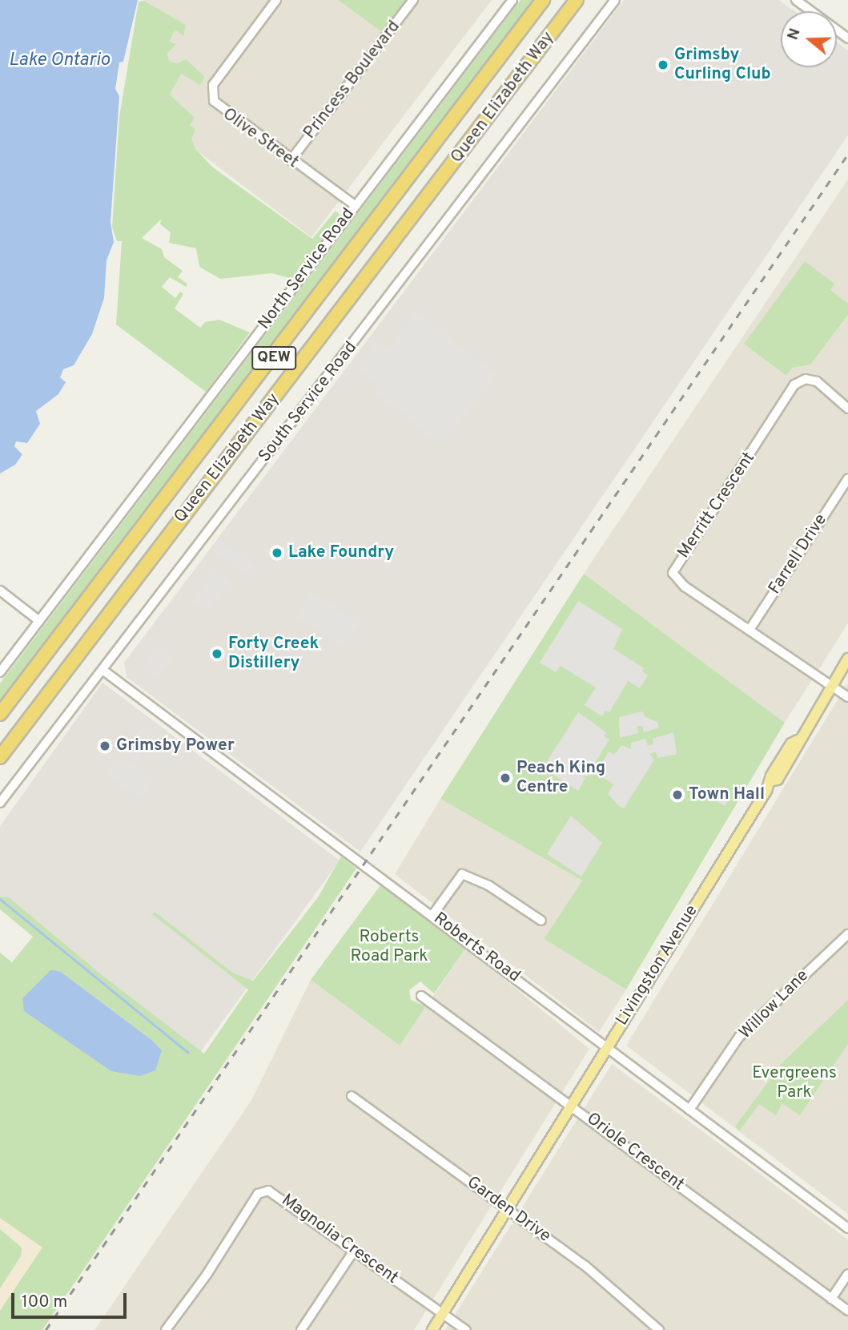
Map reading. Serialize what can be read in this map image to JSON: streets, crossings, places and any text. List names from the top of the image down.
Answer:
{
  "streets": {
    "highway": ["Queen Elizabeth Way", "QEW"],
    "main road": ["Livingston Avenue"],
    "street": [
      "Princess Boulevard",
      "Olive Street",
      "North Service Road",
      "South Service Road",
      "Merritt Crescent",
      "Farrell Drive",
      "Roberts Road",
      "Willow Lane",
      "Oriole Crescent",
      "Garden Drive",
      "Magnolia Crescent"
    ]
  },
  "crossings": [
    ["Princess Boulevard", "Olive Street"],
    ["Olive Street", "North Service Road"],
    ["South Service Road", "Roberts Road"],
    ["Merritt Crescent", "Farrell Drive"],
    ["Merritt Crescent", "Livingston Avenue"],
    ["Roberts Road", "Livingston Avenue"],
    ["Roberts Road", "Willow Lane"],
    ["Livingston Avenue", "Oriole Crescent"],
    ["Livingston Avenue", "Garden Drive"],
    ["Livingston Avenue", "Magnolia Crescent"]
  ],
  "water": ["Lake Ontario"],
  "parks": ["Roberts Road Park", "Evergreens Park"],
  "places": [
    "Grimsby Curling Club",
    "Lake Foundry",
    "Forty Creek Distillery",
    "Grimsby Power",
    "Peach King Centre",
    "Town Hall"
  ],
  "scale_bar": "100 m",
  "north": "left"
}
